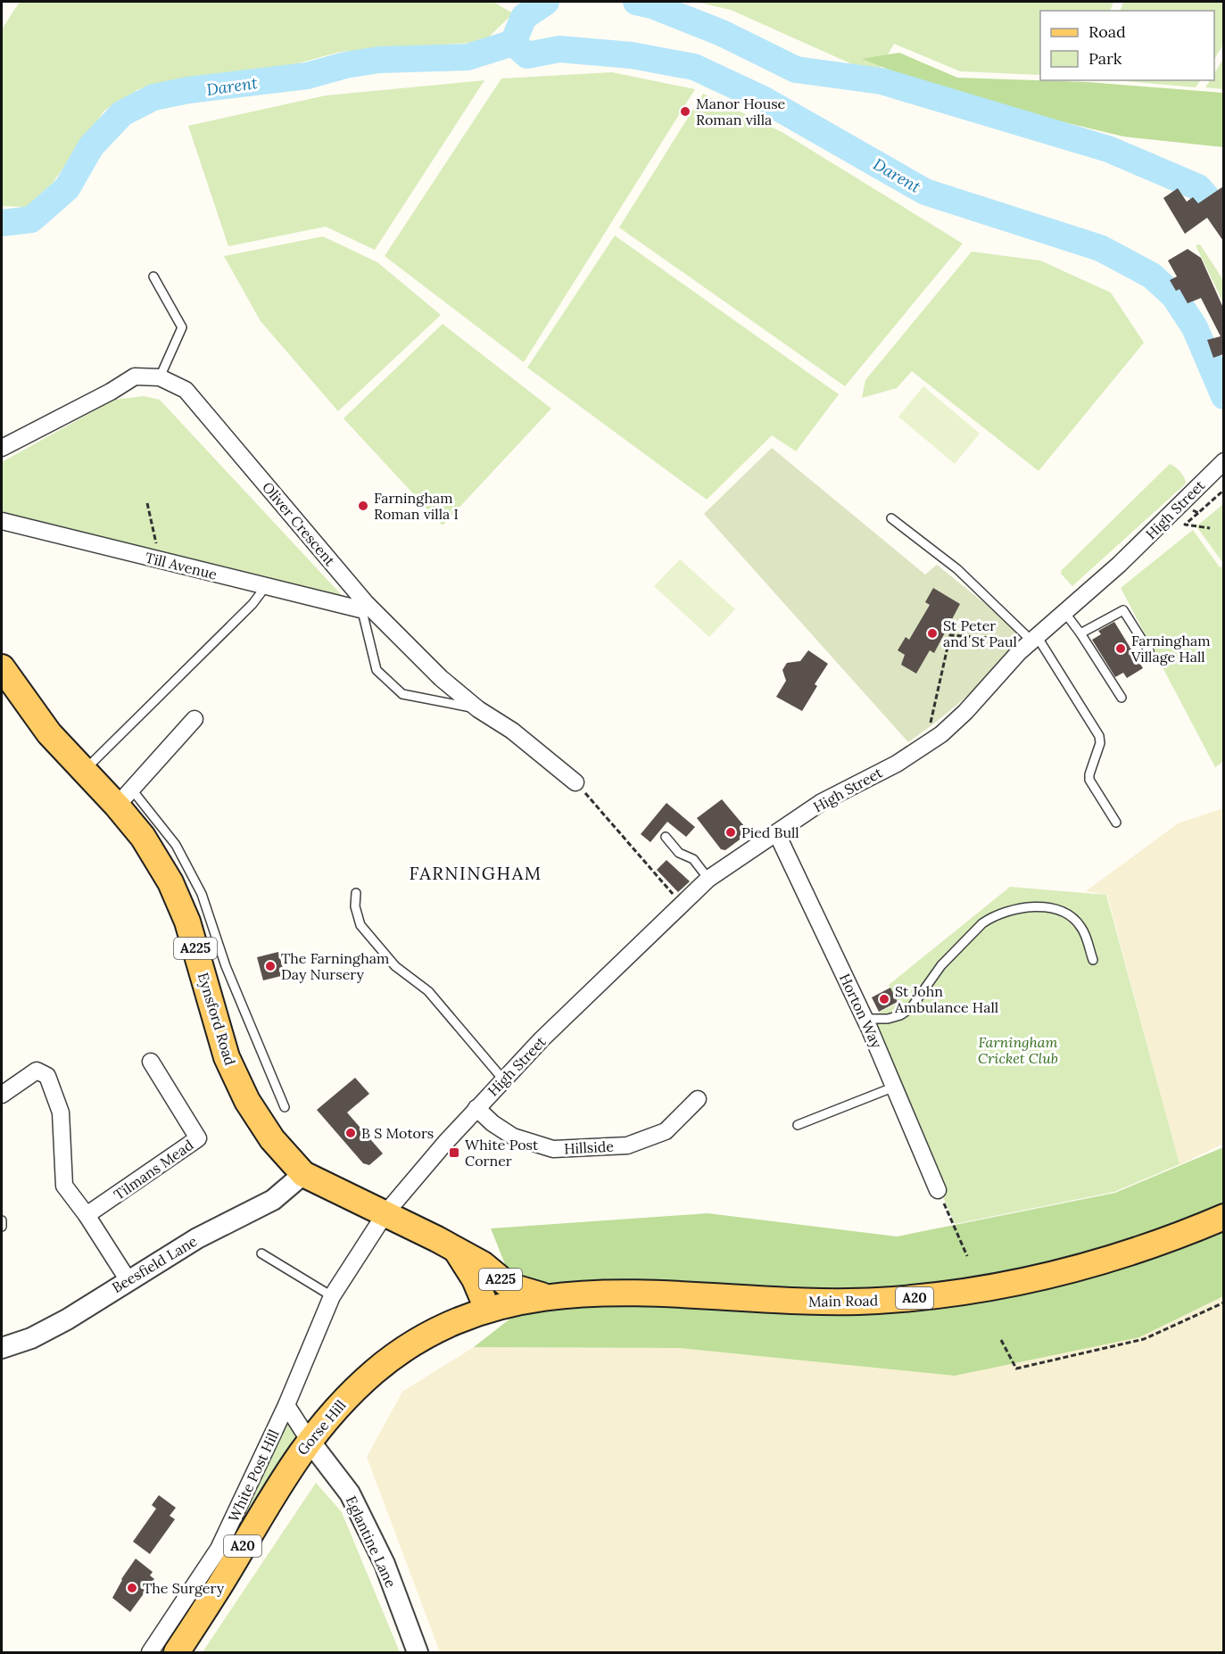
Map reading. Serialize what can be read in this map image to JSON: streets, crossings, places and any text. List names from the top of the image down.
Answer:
{
  "streets": {
    "main road": [
      "A225",
      "Eynsford Road",
      "A20",
      "Main Road",
      "Gorse Hill"
    ],
    "street": [
      "High Street",
      "Oliver Crescent",
      "Till Avenue",
      "Horton Way",
      "Hillside",
      "Tilmans Mead",
      "Beesfield Lane",
      "White Post Hill",
      "Eglantine Lane"
    ]
  },
  "crossings": [
    ["High Street", "Horton Way"],
    ["High Street", "Eynsford Road"],
    ["High Street", "Hillside"],
    ["High Street", "White Post Hill"],
    ["Oliver Crescent", "Till Avenue"],
    ["Eynsford Road", "Beesfield Lane"],
    ["Eynsford Road", "Main Road"],
    ["Eynsford Road", "Gorse Hill"],
    ["Eynsford Road", "White Post Hill"],
    ["Main Road", "Gorse Hill"],
    ["Gorse Hill", "White Post Hill"],
    ["Gorse Hill", "Eglantine Lane"],
    ["White Post Hill", "Eglantine Lane"]
  ],
  "districts": ["FARNINGHAM"],
  "water": ["Darent"],
  "parks": ["Farningham Cricket Club"],
  "places": {
    "other": [
      "Manor House Roman villa",
      "Farningham Roman villa I",
      "St Peter and St Paul",
      "Farningham Village Hall",
      "Pied Bull",
      "The Farningham Day Nursery",
      "St John Ambulance Hall",
      "B S Motors",
      "The Surgery"
    ],
    "transit": ["White Post Corner"]
  },
  "legend": ["Road", "Park"]
}
